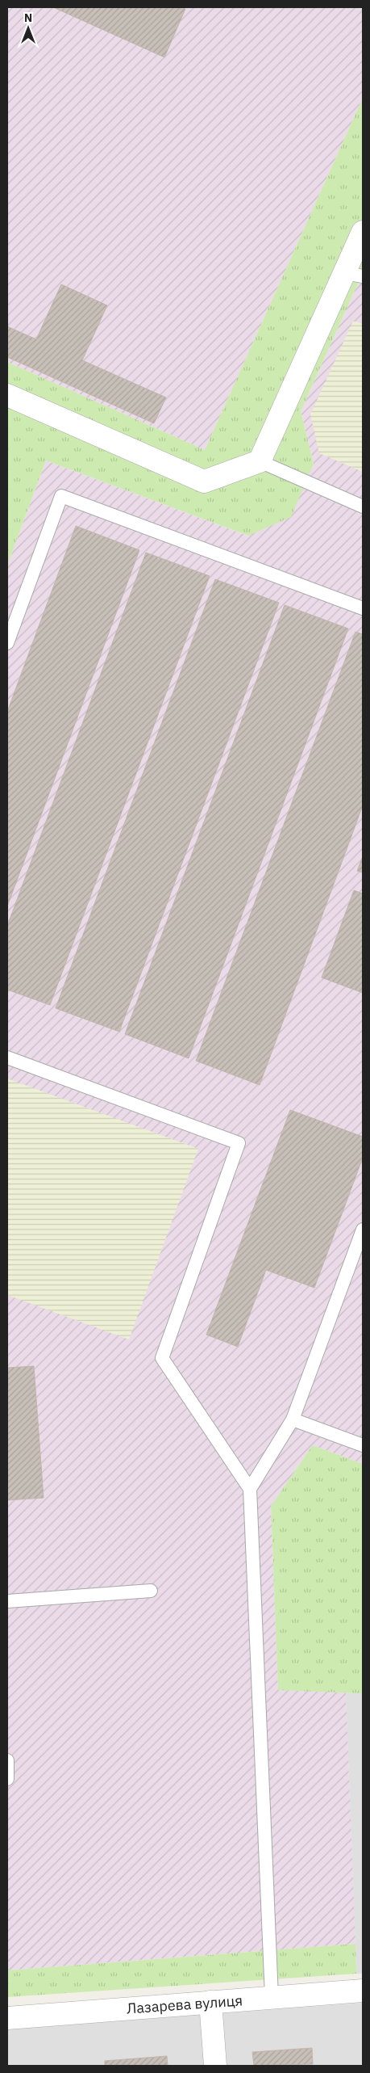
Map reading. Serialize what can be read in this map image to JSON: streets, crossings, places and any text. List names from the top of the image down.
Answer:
{
  "streets": {
    "street": ["Лазарева вулиця"]
  },
  "north": "top"
}
